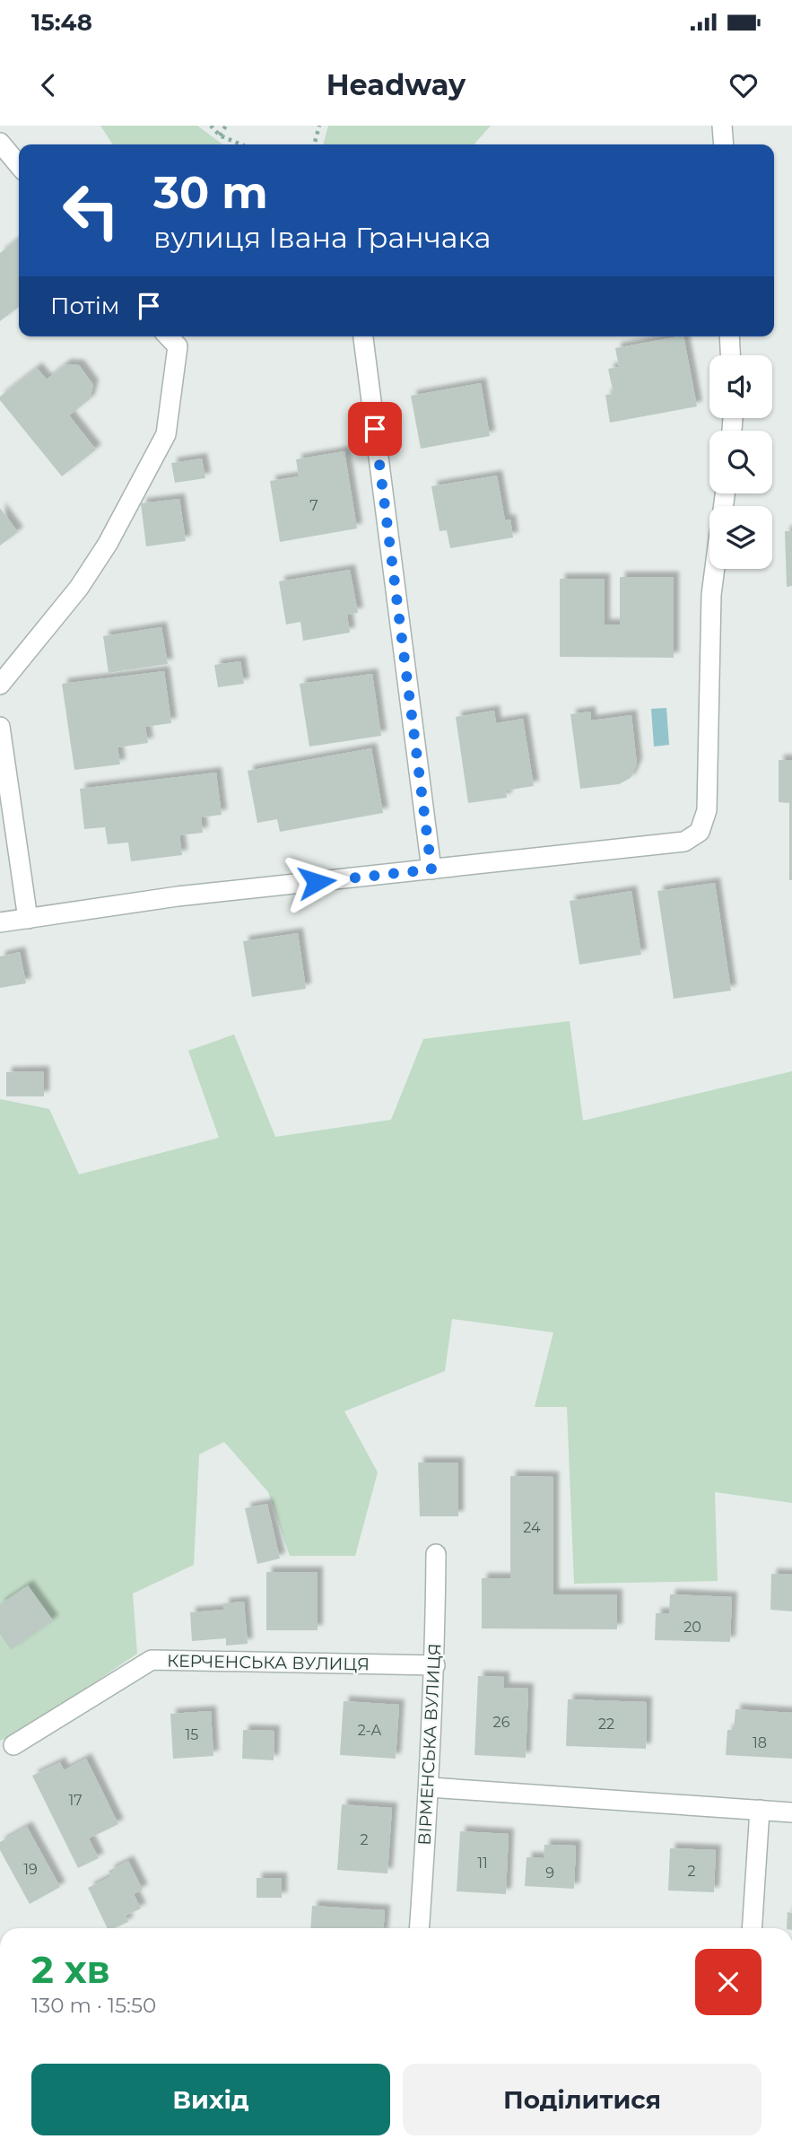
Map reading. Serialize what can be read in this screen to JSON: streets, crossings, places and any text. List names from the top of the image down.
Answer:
{
  "streets": {
    "street": ["КЕРЧЕНСЬКА ВУЛИЦЯ", "ВІРМЕНСЬКА ВУЛИЦЯ"]
  },
  "crossings": [
    ["КЕРЧЕНСЬКА ВУЛИЦЯ", "ВІРМЕНСЬКА ВУЛИЦЯ"]
  ],
  "house_numbers": [
    "7",
    "24",
    "20",
    "26",
    "22",
    "2-А",
    "15",
    "18",
    "17",
    "2",
    "11",
    "19",
    "2",
    "9"
  ],
  "page": {
    "status": "15:48",
    "header": "Headway",
    "turn": ["30 m", "вулиця Івана Гранчака"],
    "then": "Потім",
    "heading": ["2 хв", "130 m · 15:50"],
    "buttons": ["Вихід", "Поділитися"]
  }
}
